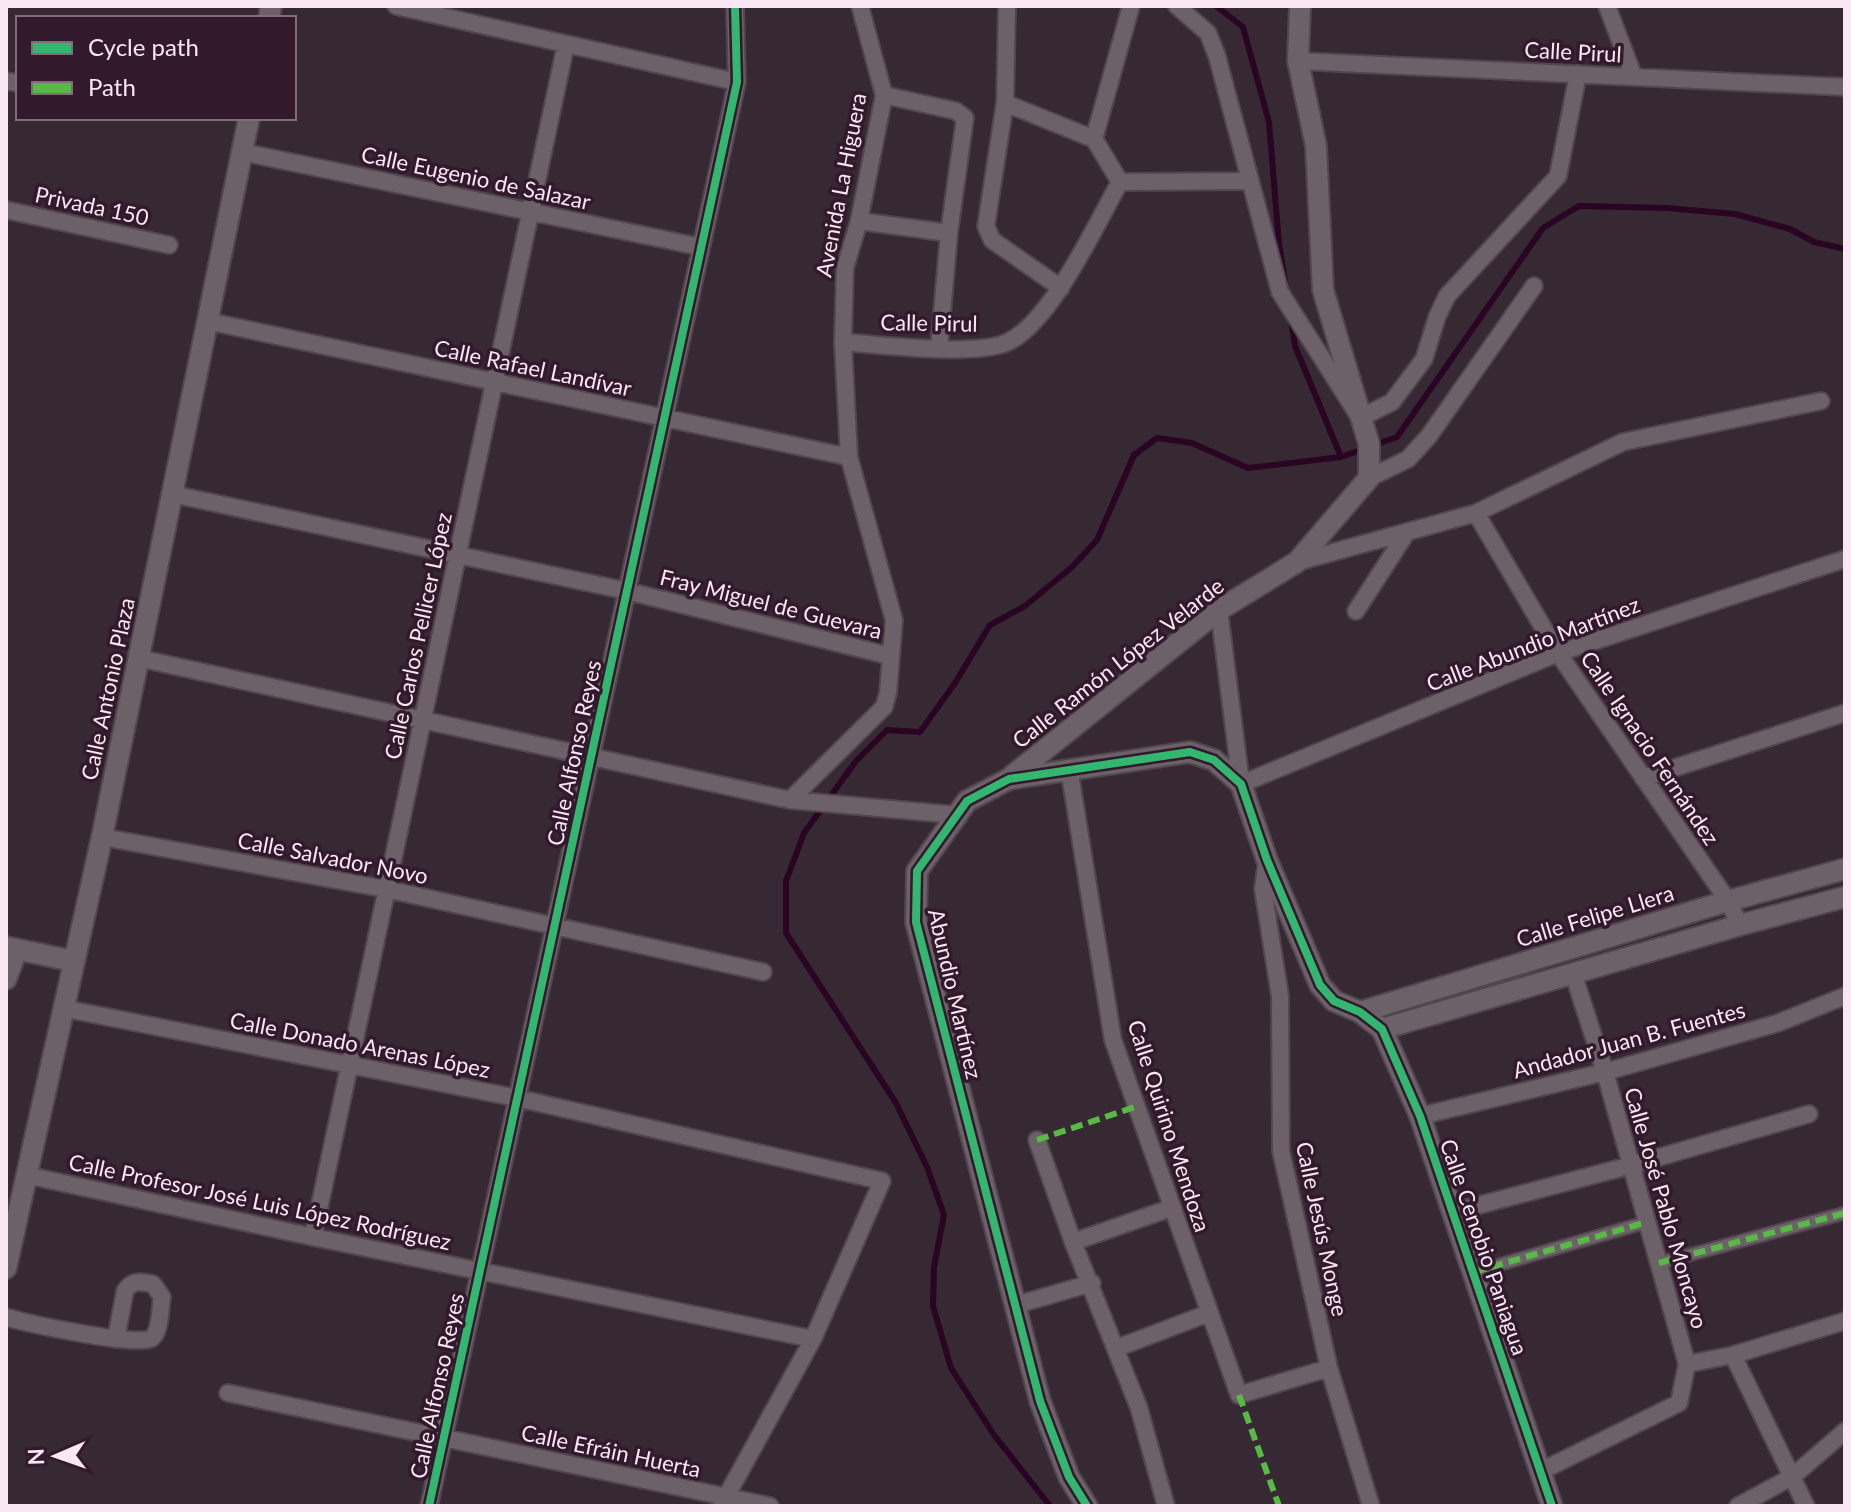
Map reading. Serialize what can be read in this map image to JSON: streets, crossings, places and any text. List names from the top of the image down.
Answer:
{
  "streets": {
    "street": [
      "Calle Pirul",
      "Calle Eugenio de Salazar",
      "Avenida La Higuera",
      "Privada 150",
      "Calle Rafael Landívar",
      "Fray Miguel de Guevara",
      "Calle Carlos Pellicer López",
      "Calle Abundio Martínez",
      "Calle Ramón López Velarde",
      "Calle Antonio Plaza",
      "Calle Ignacio Fernández",
      "Calle Alfonso Reyes",
      "Calle Salvador Novo",
      "Calle Felipe Llera",
      "Abundio Martínez",
      "Andador Juan B. Fuentes",
      "Calle Donado Arenas López",
      "Calle Quirino Mendoza",
      "Calle Profesor José Luis López Rodríguez",
      "Calle José Pablo Moncayo",
      "Calle Jesús Monge",
      "Calle Cenobio Paniagua",
      "Calle Efráin Huerta"
    ]
  },
  "crossings": [
    ["Calle Pirul", "Avenida La Higuera"],
    ["Calle Eugenio de Salazar", "Calle Carlos Pellicer López"],
    ["Calle Eugenio de Salazar", "Calle Antonio Plaza"],
    ["Calle Eugenio de Salazar", "Calle Alfonso Reyes"],
    ["Avenida La Higuera", "Calle Rafael Landívar"],
    ["Avenida La Higuera", "Fray Miguel de Guevara"],
    ["Calle Rafael Landívar", "Calle Carlos Pellicer López"],
    ["Calle Rafael Landívar", "Calle Antonio Plaza"],
    ["Calle Rafael Landívar", "Calle Alfonso Reyes"],
    ["Fray Miguel de Guevara", "Calle Carlos Pellicer López"],
    ["Fray Miguel de Guevara", "Calle Antonio Plaza"],
    ["Fray Miguel de Guevara", "Calle Alfonso Reyes"],
    ["Calle Carlos Pellicer López", "Calle Salvador Novo"],
    ["Calle Carlos Pellicer López", "Calle Donado Arenas López"],
    ["Calle Carlos Pellicer López", "Calle Profesor José Luis López Rodríguez"],
    ["Calle Abundio Martínez", "Calle Ignacio Fernández"],
    ["Calle Abundio Martínez", "Abundio Martínez"],
    ["Calle Ramón López Velarde", "Abundio Martínez"],
    ["Calle Antonio Plaza", "Calle Salvador Novo"],
    ["Calle Antonio Plaza", "Calle Donado Arenas López"],
    ["Calle Antonio Plaza", "Calle Profesor José Luis López Rodríguez"],
    ["Calle Ignacio Fernández", "Calle Felipe Llera"],
    ["Calle Alfonso Reyes", "Calle Salvador Novo"],
    ["Calle Alfonso Reyes", "Calle Donado Arenas López"],
    ["Calle Alfonso Reyes", "Calle Profesor José Luis López Rodríguez"],
    ["Calle Alfonso Reyes", "Calle Efráin Huerta"],
    ["Calle Felipe Llera", "Calle Cenobio Paniagua"],
    ["Abundio Martínez", "Calle Quirino Mendoza"],
    ["Andador Juan B. Fuentes", "Calle José Pablo Moncayo"],
    ["Andador Juan B. Fuentes", "Calle Cenobio Paniagua"],
    ["Calle Donado Arenas López", "Calle Profesor José Luis López Rodríguez"],
    ["Calle Quirino Mendoza", "Calle Jesús Monge"]
  ],
  "legend": ["Cycle path", "Path"],
  "north": "left"
}
